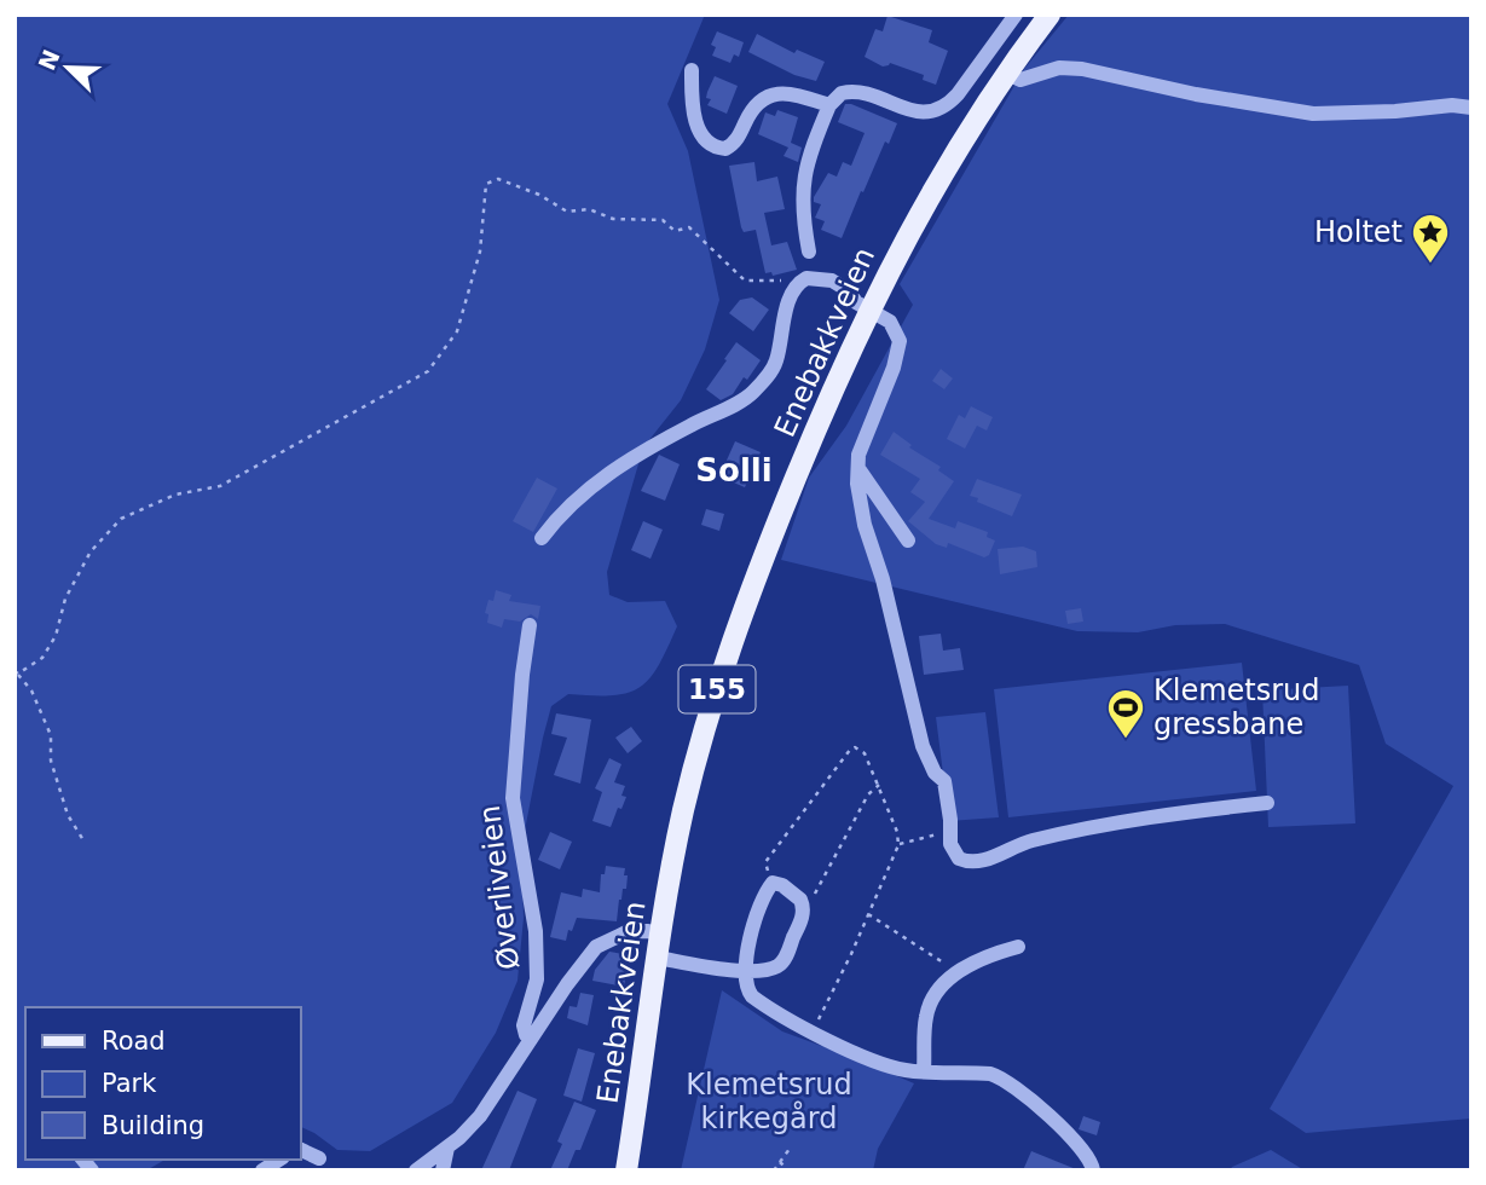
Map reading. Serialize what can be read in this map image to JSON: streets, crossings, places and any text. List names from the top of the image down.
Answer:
{
  "streets": {
    "main road": ["Enebakkveien", "155"],
    "street": ["Øverliveien"]
  },
  "crossings": [
    ["Enebakkveien", "Øverliveien"]
  ],
  "districts": ["Solli"],
  "parks": ["Klemetsrud kirkegård"],
  "places": {
    "place": ["Holtet"],
    "sports": ["Klemetsrud gressbane"]
  },
  "legend": ["Road", "Park", "Building"],
  "north": "top left"
}
